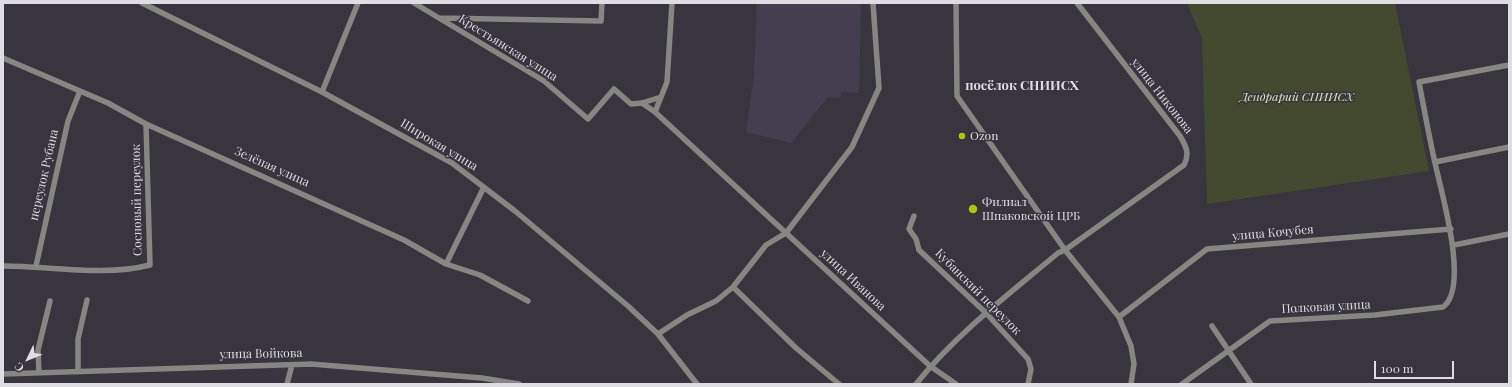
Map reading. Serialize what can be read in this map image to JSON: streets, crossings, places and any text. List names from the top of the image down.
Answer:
{
  "streets": {
    "street": [
      "Крестьянская улица",
      "улица Никонова",
      "Широкая улица",
      "Зелёная улица",
      "переулок Рубана",
      "Сосновый переулок",
      "улица Кочубея",
      "улица Иванова",
      "Кубанский переулок",
      "Полковая улица",
      "улица Войкова"
    ]
  },
  "crossings": [
    ["Крестьянская улица", "улица Иванова"],
    ["улица Никонова", "улица Иванова"],
    ["улица Никонова", "Кубанский переулок"],
    ["Зелёная улица", "переулок Рубана"],
    ["Зелёная улица", "Сосновый переулок"],
    ["переулок Рубана", "Сосновый переулок"]
  ],
  "districts": ["посёлок СНИИСХ"],
  "parks": ["Дендрарий СНИИСХ"],
  "places": ["Ozon", "Филиал Шпаковской ЦРБ"],
  "scale_bar": "100 m",
  "north": "bottom left"
}
